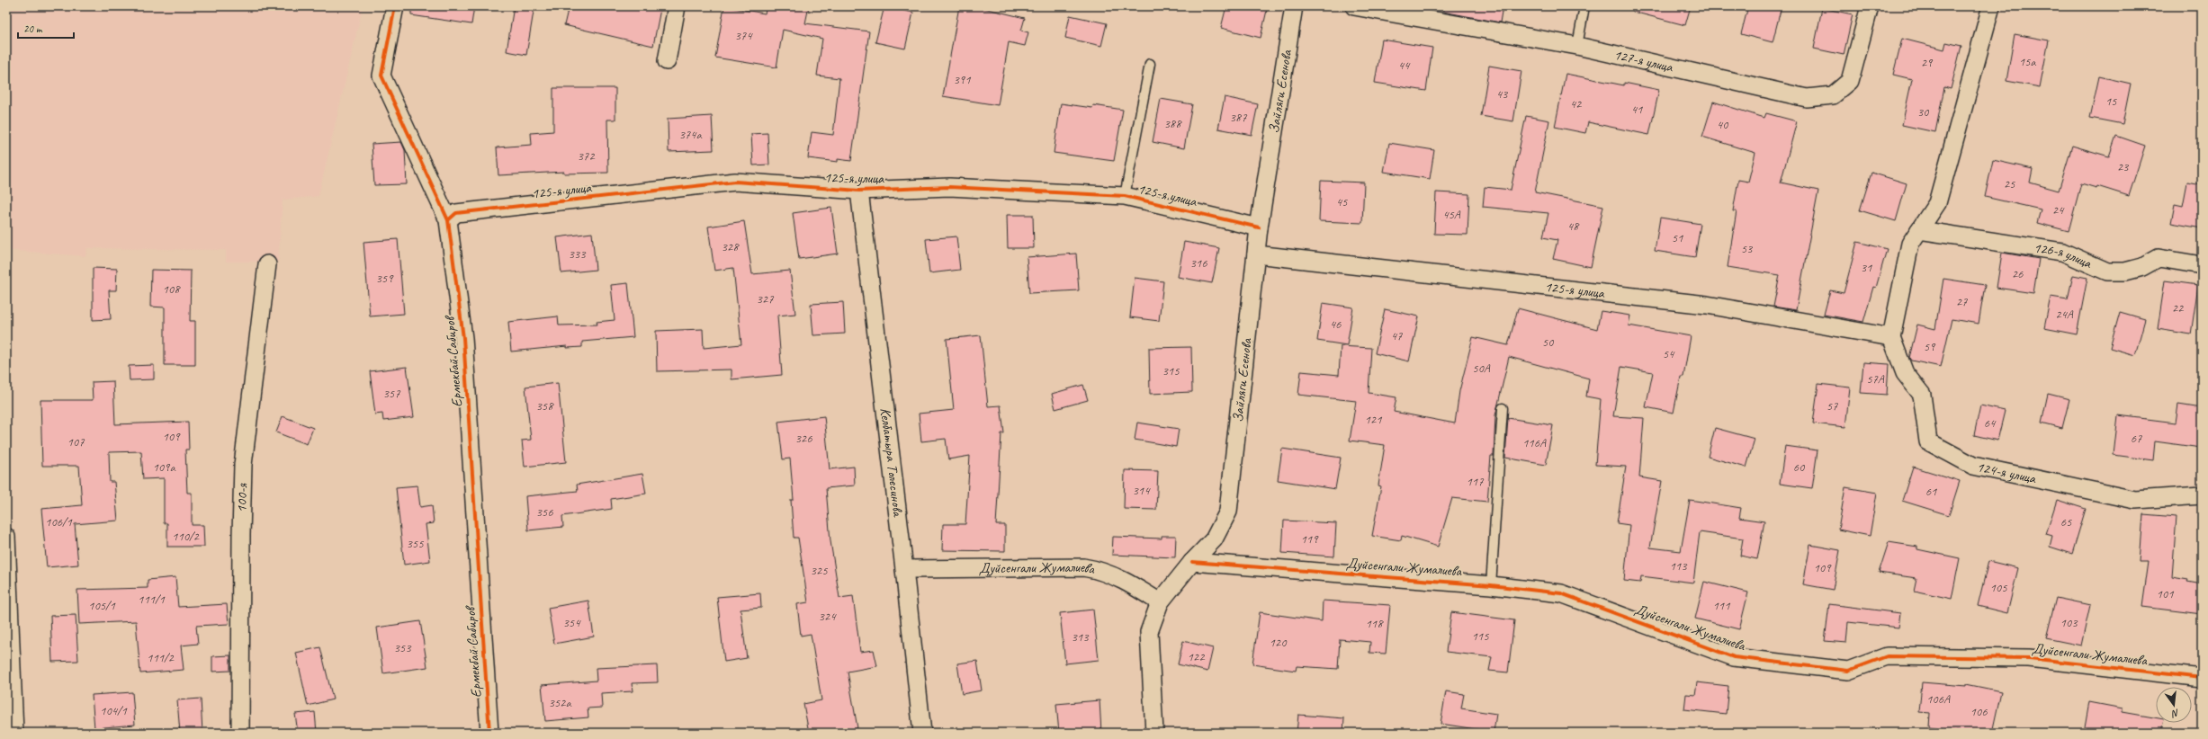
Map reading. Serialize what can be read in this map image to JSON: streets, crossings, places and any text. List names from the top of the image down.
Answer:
{
  "streets": {
    "street": [
      "127-я улица",
      "Зайляги Есенова",
      "125-я улица",
      "126-я улица",
      "Ермекбай Сабиров",
      "Келбатыра Толесинова",
      "124-я улица",
      "100-я",
      "Дуйсенгали Жумалиева"
    ]
  },
  "crossings": [
    ["Зайляги Есенова", "125-я улица"],
    ["Зайляги Есенова", "Дуйсенгали Жумалиева"],
    ["125-я улица", "Ермекбай Сабиров"],
    ["125-я улица", "Келбатыра Толесинова"],
    ["125-я улица", "124-я улица"],
    ["Келбатыра Толесинова", "Дуйсенгали Жумалиева"]
  ],
  "house_numbers": [
    "374",
    "15а",
    "29",
    "44",
    "391",
    "43",
    "15",
    "42",
    "41",
    "30",
    "387",
    "388",
    "40",
    "374а",
    "372",
    "23",
    "25",
    "45",
    "24",
    "45А",
    "48",
    "51",
    "328",
    "53",
    "333",
    "316",
    "31",
    "26",
    "359",
    "108",
    "327",
    "27",
    "22",
    "24А",
    "46",
    "47",
    "50",
    "59",
    "54",
    "50А",
    "315",
    "57А",
    "357",
    "358",
    "57",
    "121",
    "64",
    "109",
    "326",
    "67",
    "107",
    "116А",
    "109а",
    "60",
    "117",
    "314",
    "61",
    "356",
    "106/1",
    "65",
    "110/2",
    "119",
    "355",
    "113",
    "109",
    "325",
    "105",
    "101",
    "111/1",
    "105/1",
    "111",
    "324",
    "354",
    "103",
    "118",
    "115",
    "313",
    "120",
    "353",
    "122",
    "111/2",
    "106А",
    "352а",
    "104/1",
    "106"
  ],
  "scale_bar": "20 m",
  "north": "bottom"
}
